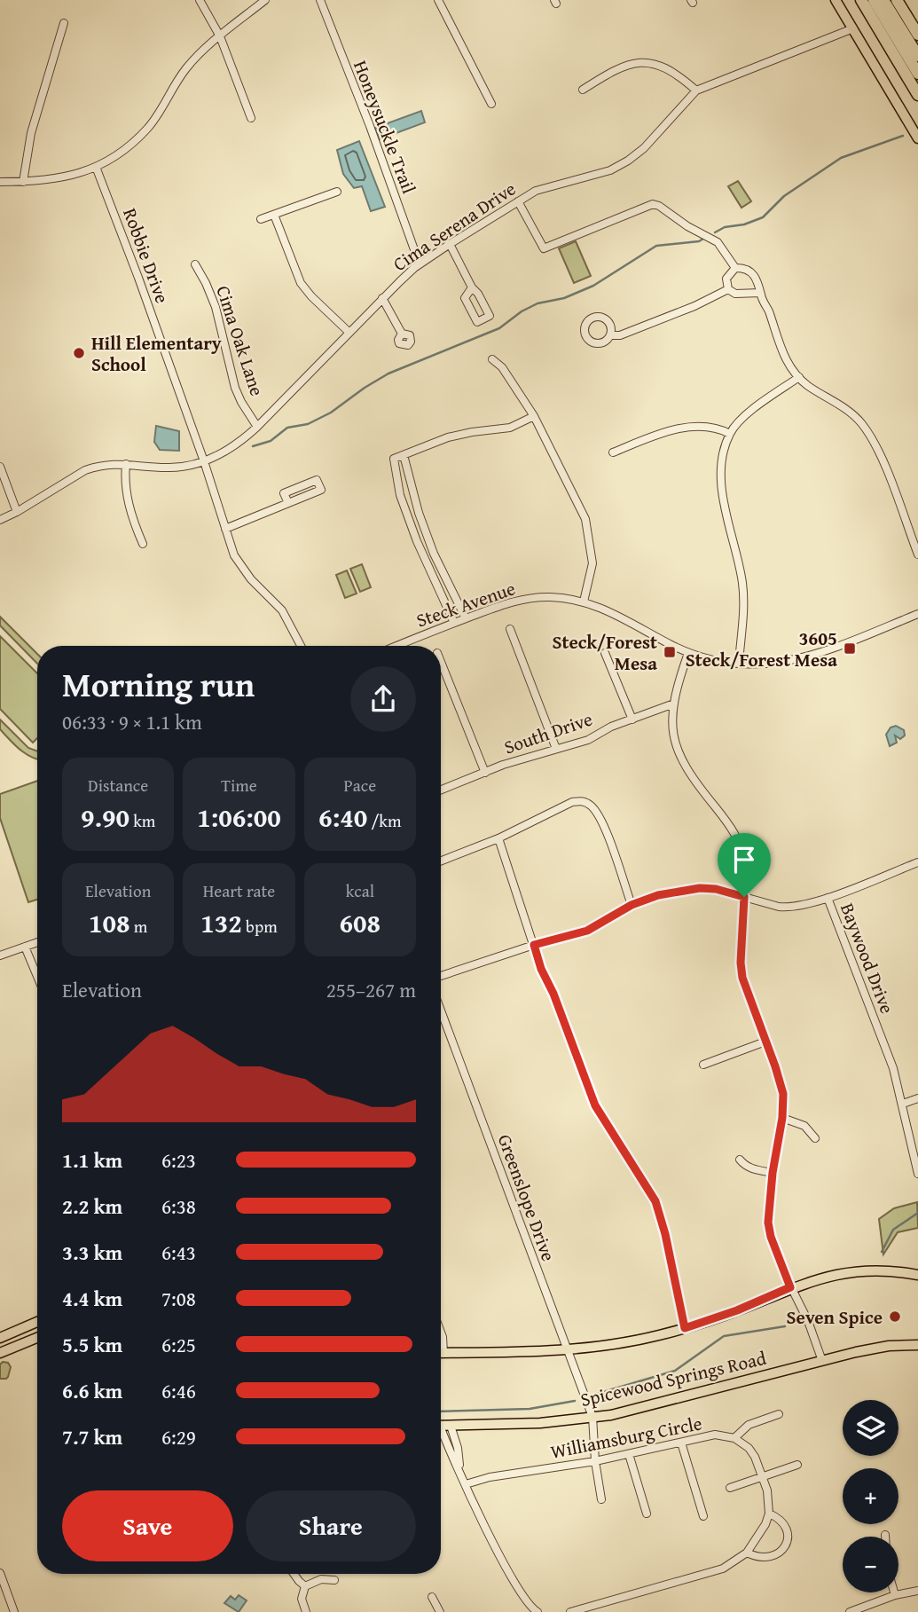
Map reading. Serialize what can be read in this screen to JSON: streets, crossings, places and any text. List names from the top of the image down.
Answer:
{
  "streets": {
    "main road": ["Spicewood Springs Road"],
    "street": [
      "Honeysuckle Trail",
      "Cima Serena Drive",
      "Robbie Drive",
      "Cima Oak Lane",
      "Steck Avenue",
      "South Drive",
      "Baywood Drive",
      "Greenslope Drive",
      "Williamsburg Circle"
    ]
  },
  "crossings": [
    ["Honeysuckle Trail", "Cima Serena Drive"],
    ["Cima Serena Drive", "Robbie Drive"],
    ["Cima Serena Drive", "Cima Oak Lane"],
    ["Greenslope Drive", "Spicewood Springs Road"],
    ["Greenslope Drive", "Williamsburg Circle"]
  ],
  "places": {
    "other": ["Hill Elementary School", "Seven Spice"],
    "transit": ["3605 Steck/Forest Mesa", "Steck/Forest Mesa"]
  },
  "page": {
    "heading": ["Morning run", "06:33 · 9 × 1.1 km"],
    "stats": [
      ["Distance", "9.90 km"],
      ["Time", "1:06:00"],
      ["Pace", "6:40 /km"],
      ["Elevation", "108 m"],
      ["Heart rate", "132 bpm"],
      ["kcal", "608"]
    ],
    "chart": ["Elevation", "255–267 m"],
    "list": [
      {
        "name": "1.1 km",
        "note": "6:23"
      },
      {
        "name": "2.2 km",
        "note": "6:38"
      },
      {
        "name": "3.3 km",
        "note": "6:43"
      },
      {
        "name": "4.4 km",
        "note": "7:08"
      },
      {
        "name": "5.5 km",
        "note": "6:25"
      },
      {
        "name": "6.6 km",
        "note": "6:46"
      },
      {
        "name": "7.7 km",
        "note": "6:29"
      }
    ],
    "map_buttons": ["+", "−"],
    "buttons": ["Save", "Share"]
  }
}
